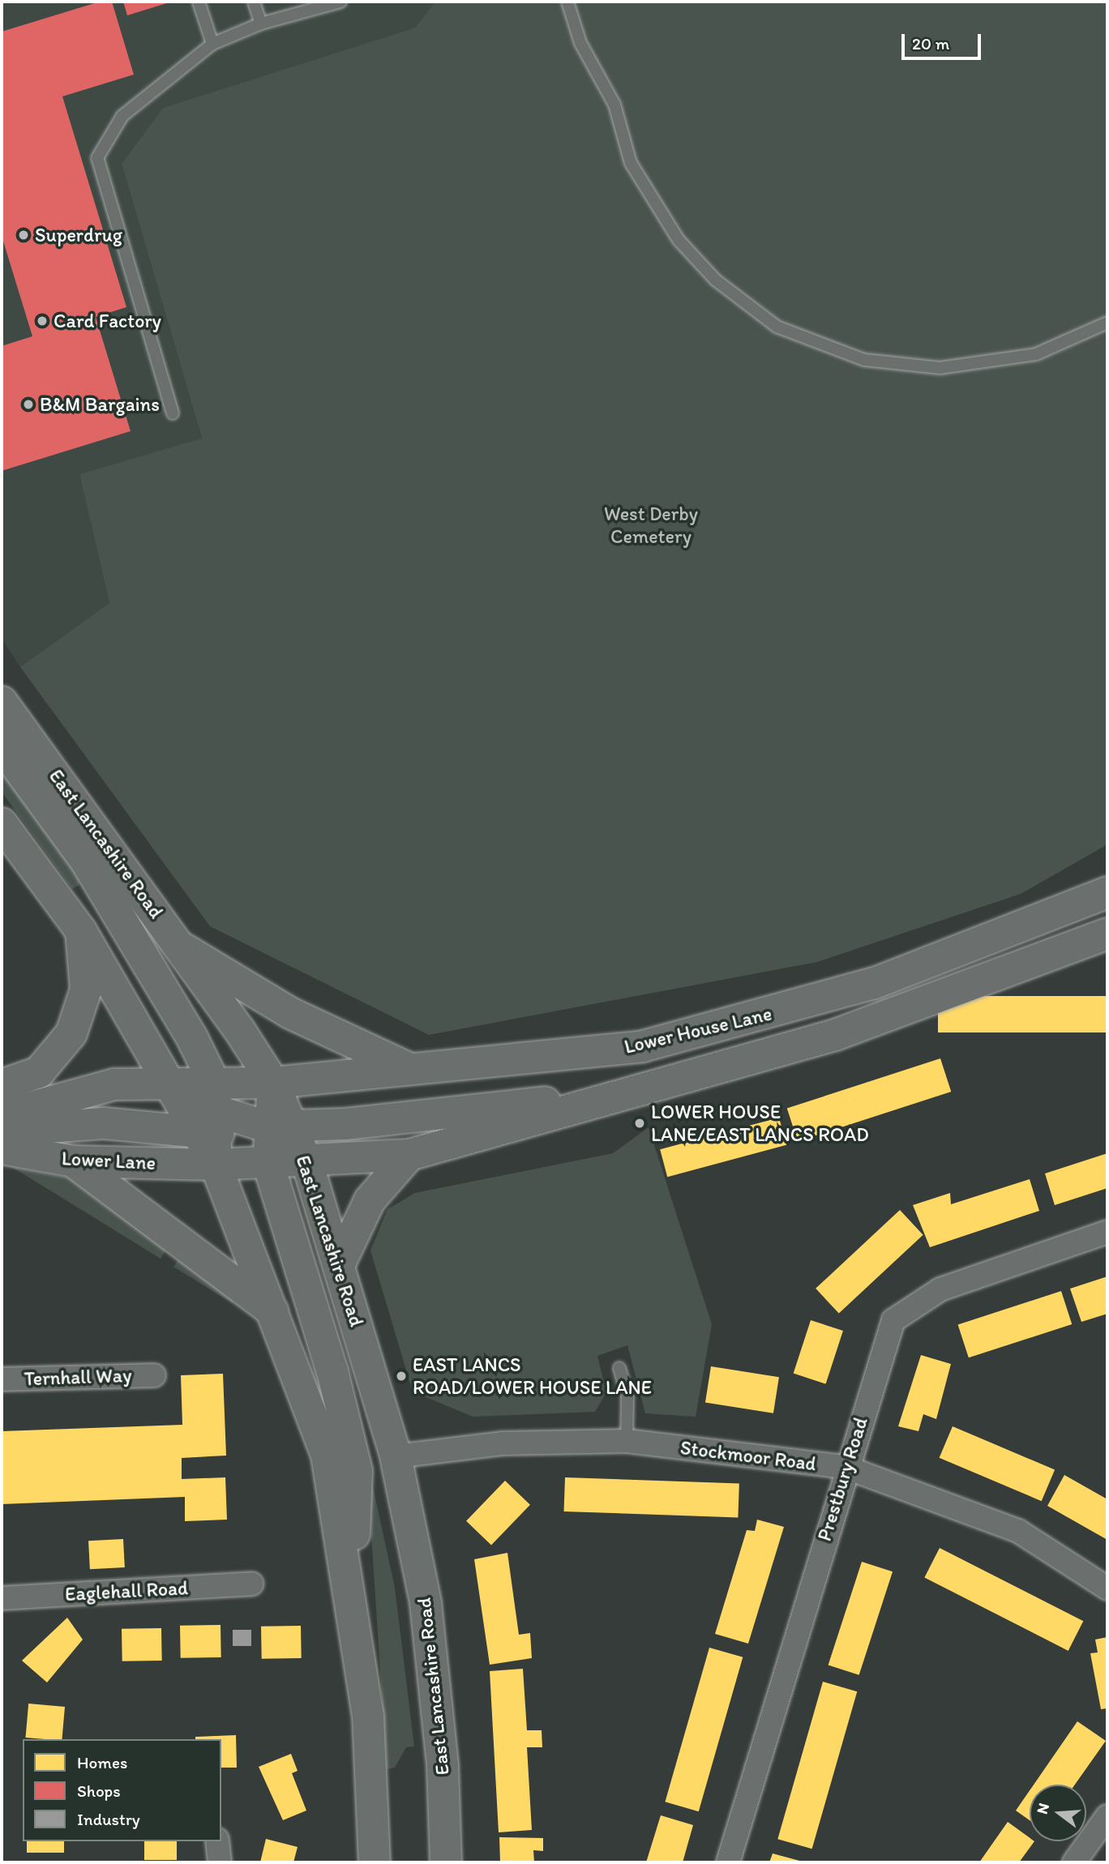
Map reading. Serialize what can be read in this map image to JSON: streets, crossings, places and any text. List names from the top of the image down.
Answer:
{
  "streets": {
    "main road": ["East Lancashire Road", "Lower House Lane", "Lower Lane"],
    "street": [
      "Ternhall Way",
      "Stockmoor Road",
      "Prestbury Road",
      "Eaglehall Road"
    ]
  },
  "crossings": [
    ["East Lancashire Road", "Lower House Lane"],
    ["East Lancashire Road", "Stockmoor Road"],
    ["Stockmoor Road", "Prestbury Road"]
  ],
  "parks": ["West Derby Cemetery"],
  "places": [
    "Superdrug",
    "Card Factory",
    "B&M Bargains",
    "LOWER HOUSE LANE/EAST LANCS ROAD",
    "EAST LANCS ROAD/LOWER HOUSE LANE"
  ],
  "legend": ["Homes", "Shops", "Industry"],
  "scale_bar": "20 m",
  "north": "left"
}
